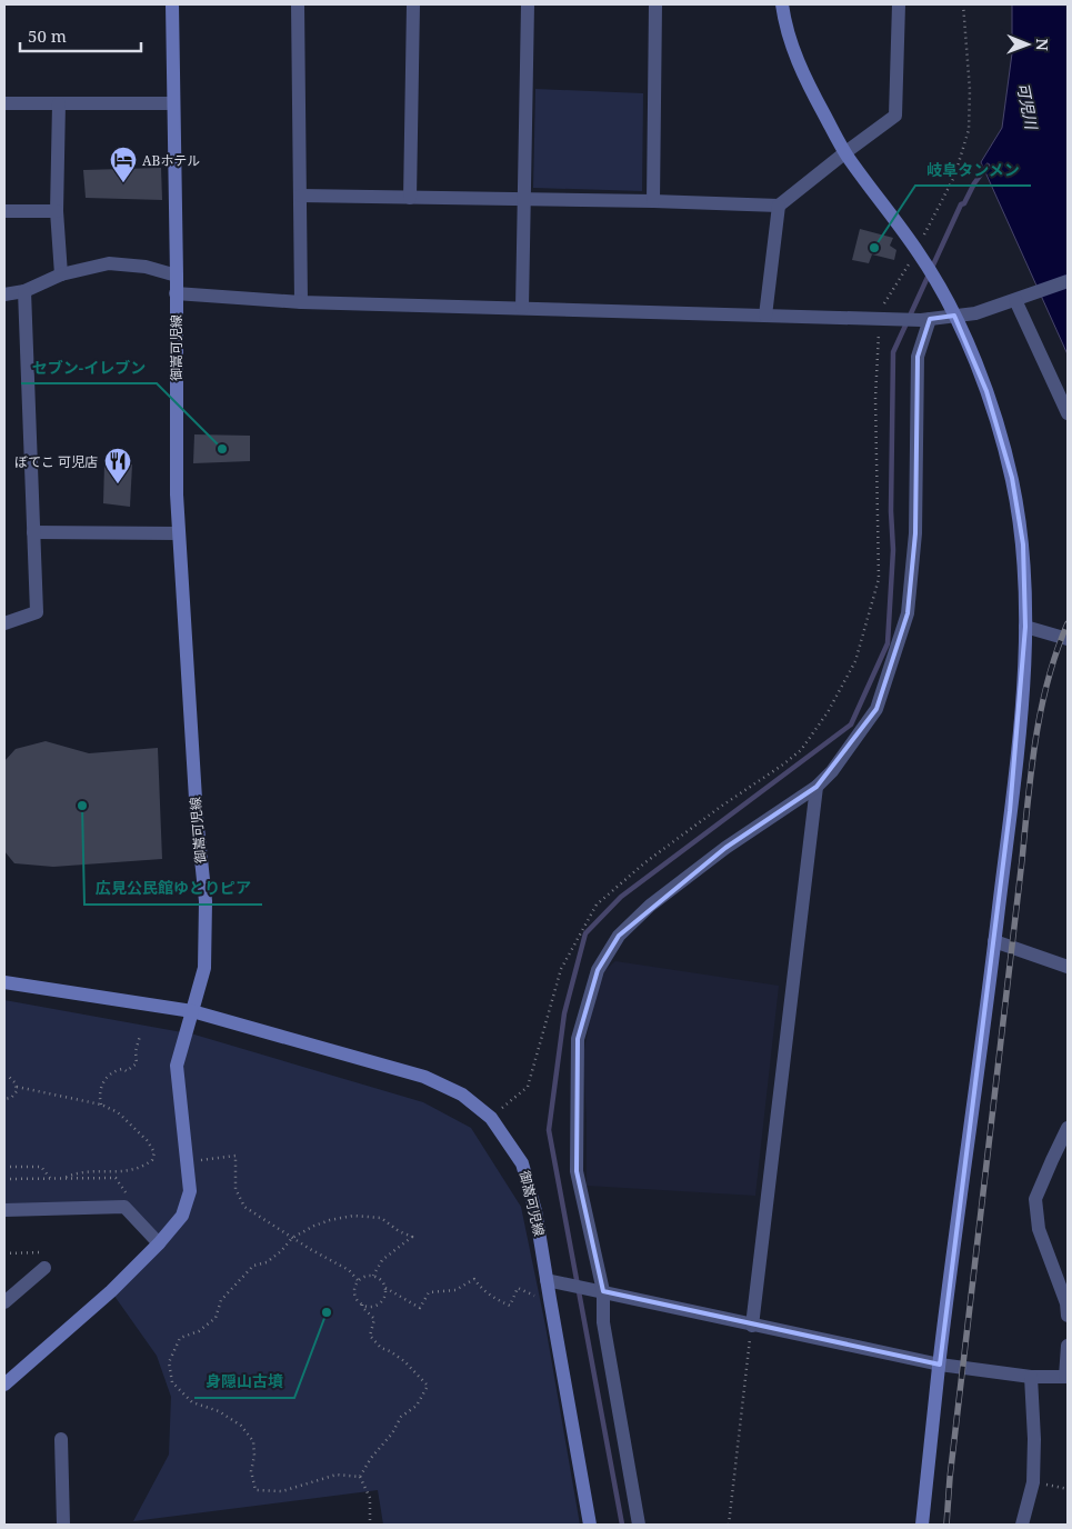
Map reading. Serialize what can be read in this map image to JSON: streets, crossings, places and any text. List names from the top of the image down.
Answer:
{
  "streets": {
    "street": ["御嵩可児線"]
  },
  "water": ["可児川"],
  "places": {
    "hotel": ["ABホテル"],
    "other": [
      "岐阜タンメン",
      "セブン-イレブン",
      "広見公民館ゆとりピア",
      "身隠山古墳"
    ],
    "restaurant": ["ぼてこ 可児店"]
  },
  "scale_bar": "50 m",
  "north": "right"
}
